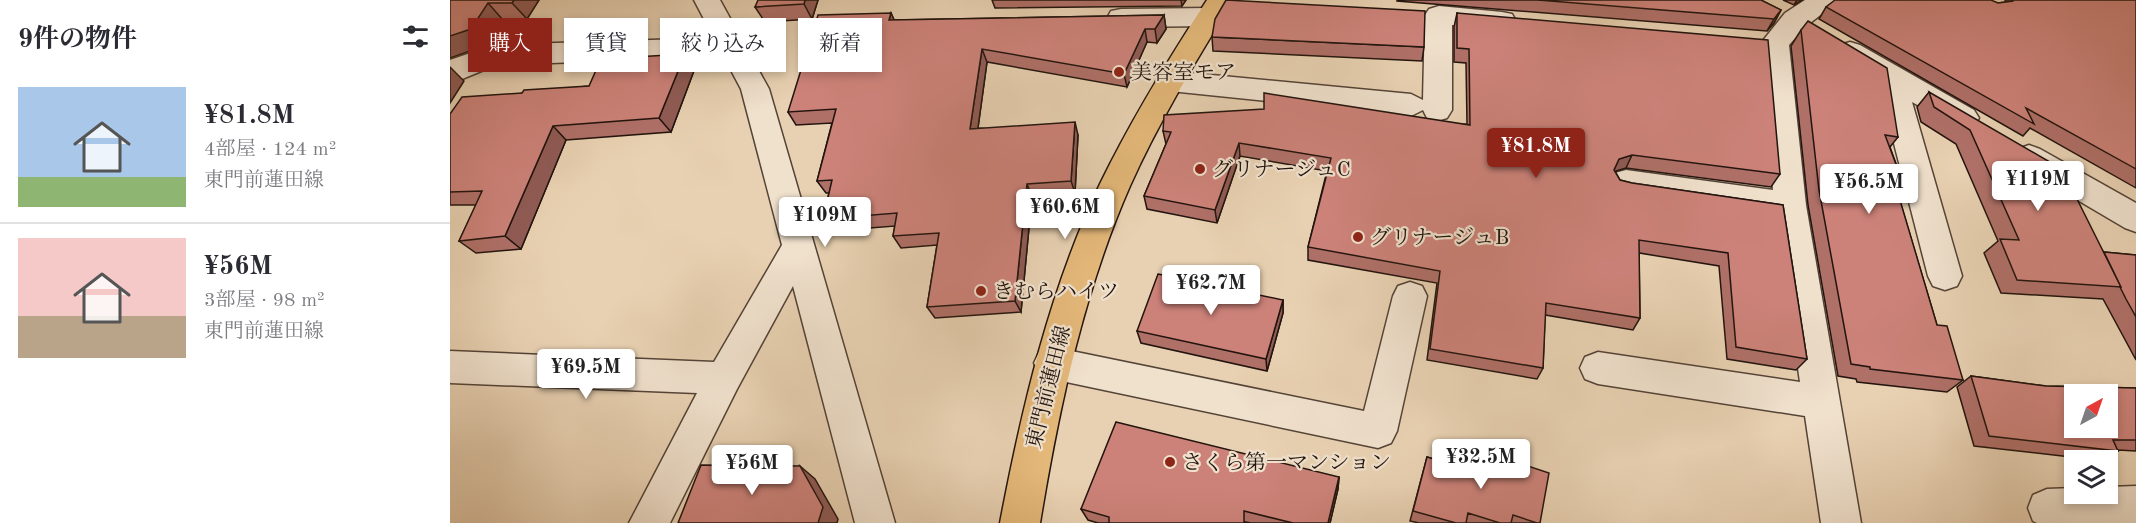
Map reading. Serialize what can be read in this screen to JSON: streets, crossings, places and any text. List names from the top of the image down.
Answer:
{
  "streets": {
    "main road": ["東門前蓮田線"]
  },
  "places": [
    "美容室モア",
    "グリナージュC",
    "グリナージュB",
    "きむらハイツ",
    "さくら第一マンション"
  ],
  "north": "top right",
  "page": {
    "heading": "9件の物件",
    "chip": [
      "購入",
      "賃貸",
      "絞り込み",
      "新着"
    ],
    "list": [
      {
        "name": "¥81.8M",
        "note": "4部屋 · 124 m² · 東門前蓮田線"
      },
      {
        "name": "¥56M",
        "note": "3部屋 · 98 m² · 東門前蓮田線"
      }
    ],
    "price": [
      "¥81.8M",
      "¥119M",
      "¥56.5M",
      "¥60.6M",
      "¥109M",
      "¥62.7M",
      "¥69.5M",
      "¥32.5M",
      "¥56M"
    ]
  }
}
